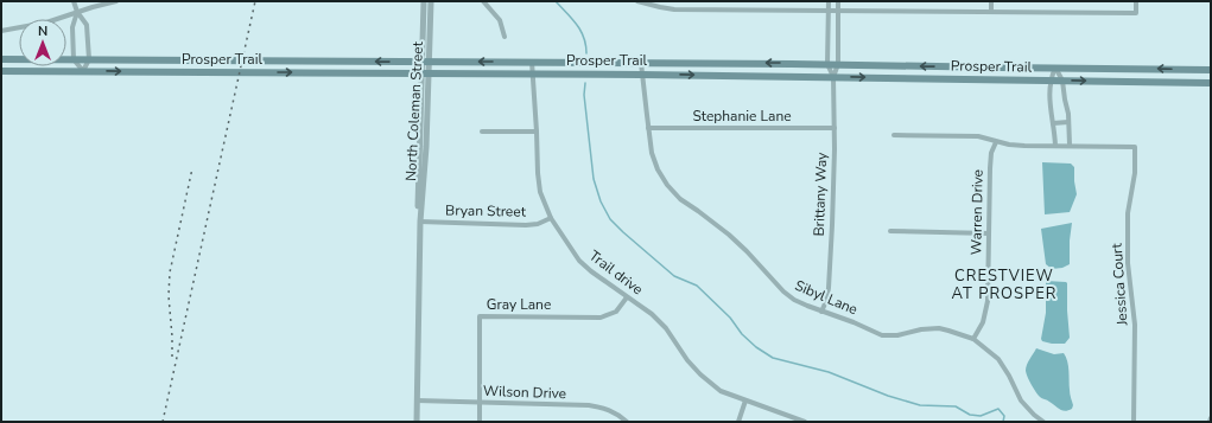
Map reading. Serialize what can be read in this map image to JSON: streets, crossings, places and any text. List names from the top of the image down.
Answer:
{
  "streets": {
    "main road": ["Prosper Trail"],
    "street": [
      "North Coleman Street",
      "Stephanie Lane",
      "Brittany Way",
      "Bryan Street",
      "Warren Drive",
      "Trail drive",
      "Jessica Court",
      "Sibyl Lane",
      "Gray Lane",
      "Wilson Drive"
    ]
  },
  "crossings": [
    ["Prosper Trail", "North Coleman Street"],
    ["Prosper Trail", "Brittany Way"],
    ["Prosper Trail", "Trail drive"],
    ["Prosper Trail", "Sibyl Lane"],
    ["North Coleman Street", "Bryan Street"],
    ["North Coleman Street", "Wilson Drive"],
    ["Stephanie Lane", "Brittany Way"],
    ["Stephanie Lane", "Sibyl Lane"],
    ["Brittany Way", "Sibyl Lane"],
    ["Bryan Street", "Trail drive"],
    ["Warren Drive", "Sibyl Lane"],
    ["Trail drive", "Gray Lane"],
    ["Gray Lane", "Wilson Drive"]
  ],
  "districts": ["CRESTVIEW AT PROSPER"],
  "north": "top"
}
